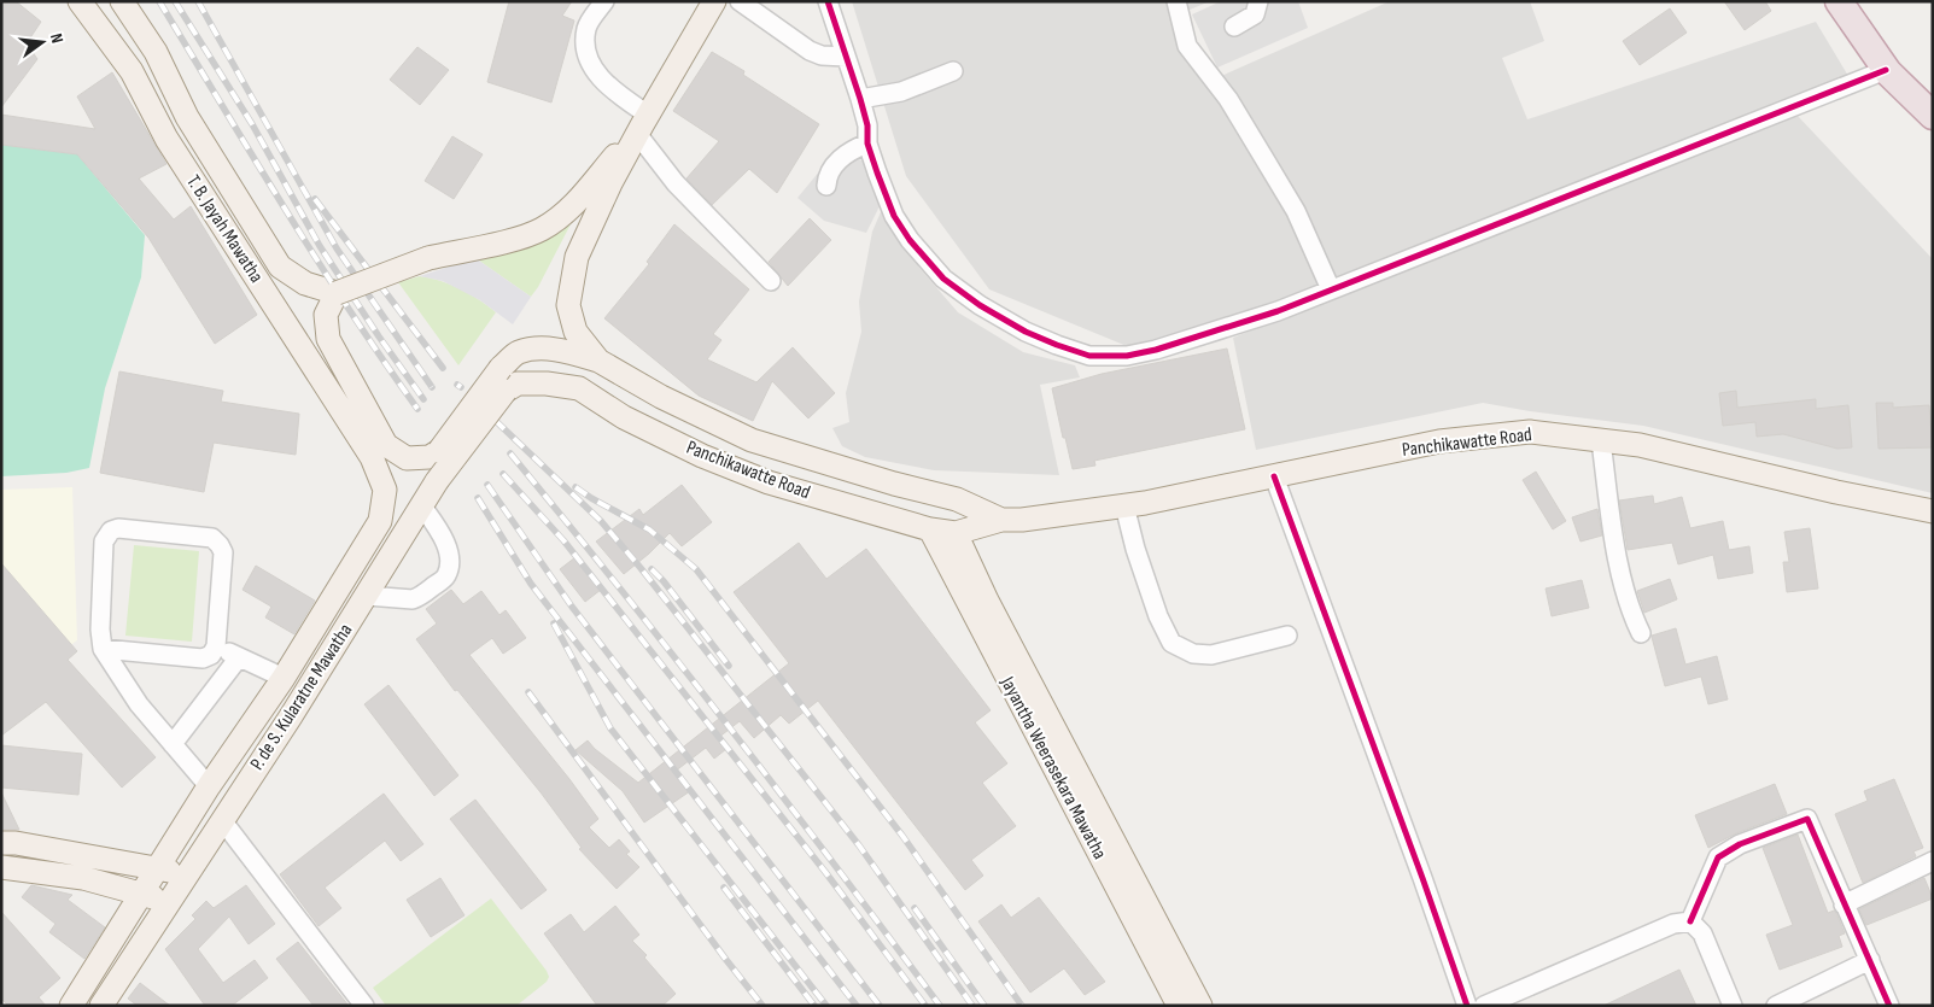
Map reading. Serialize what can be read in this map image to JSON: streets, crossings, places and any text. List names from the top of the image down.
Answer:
{
  "streets": {
    "main road": [
      "T. B. Jayah Mawatha",
      "Panchikawatte Road",
      "P. de S. Kularatne Mawatha",
      "Jayantha Weerasekara Mawatha"
    ]
  },
  "crossings": [
    ["T. B. Jayah Mawatha", "Panchikawatte Road"],
    ["T. B. Jayah Mawatha", "P. de S. Kularatne Mawatha"],
    ["Panchikawatte Road", "P. de S. Kularatne Mawatha"],
    ["Panchikawatte Road", "Jayantha Weerasekara Mawatha"]
  ],
  "north": "right"
}
